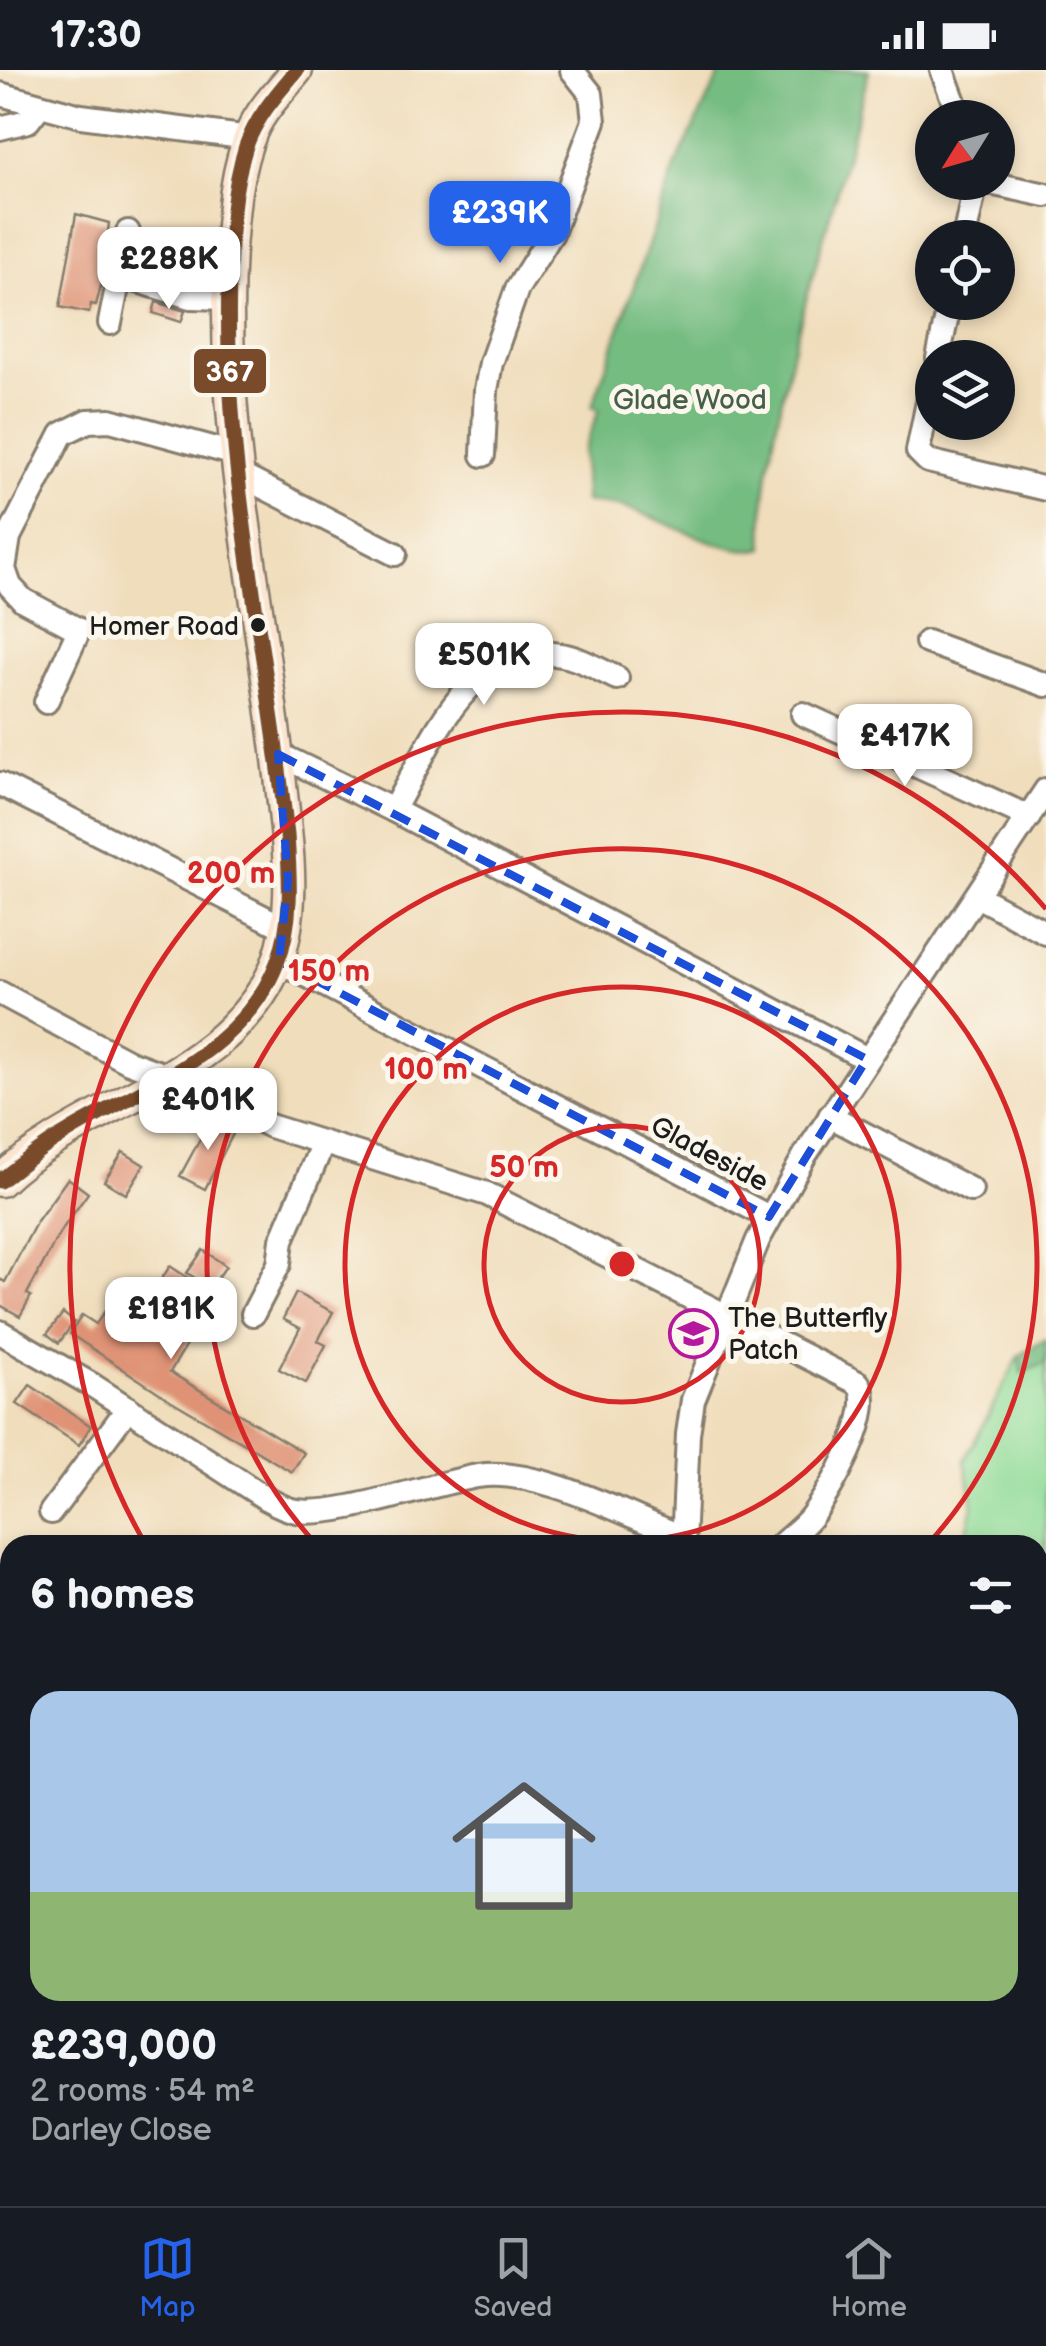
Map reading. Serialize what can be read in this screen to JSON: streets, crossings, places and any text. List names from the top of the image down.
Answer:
{
  "streets": {
    "street": ["Gladeside"]
  },
  "parks": ["Glade Wood"],
  "places": {
    "other": ["Homer Road"],
    "school or university": ["The Butterfly Patch"]
  },
  "lines": ["transit line 367"],
  "north": "bottom left",
  "page": {
    "status": "17:30",
    "price": [
      "£239K",
      "£288K",
      "£501K",
      "£417K",
      "£401K",
      "£181K"
    ],
    "heading": "6 homes",
    "list": [
      {
        "name": "£239,000",
        "note": "2 rooms · 54 m² · Darley Close"
      }
    ],
    "tabs": ["Map", "Saved", "Home"]
  },
  "rings": [
    "200 m",
    "150 m",
    "100 m",
    "50 m"
  ]
}
